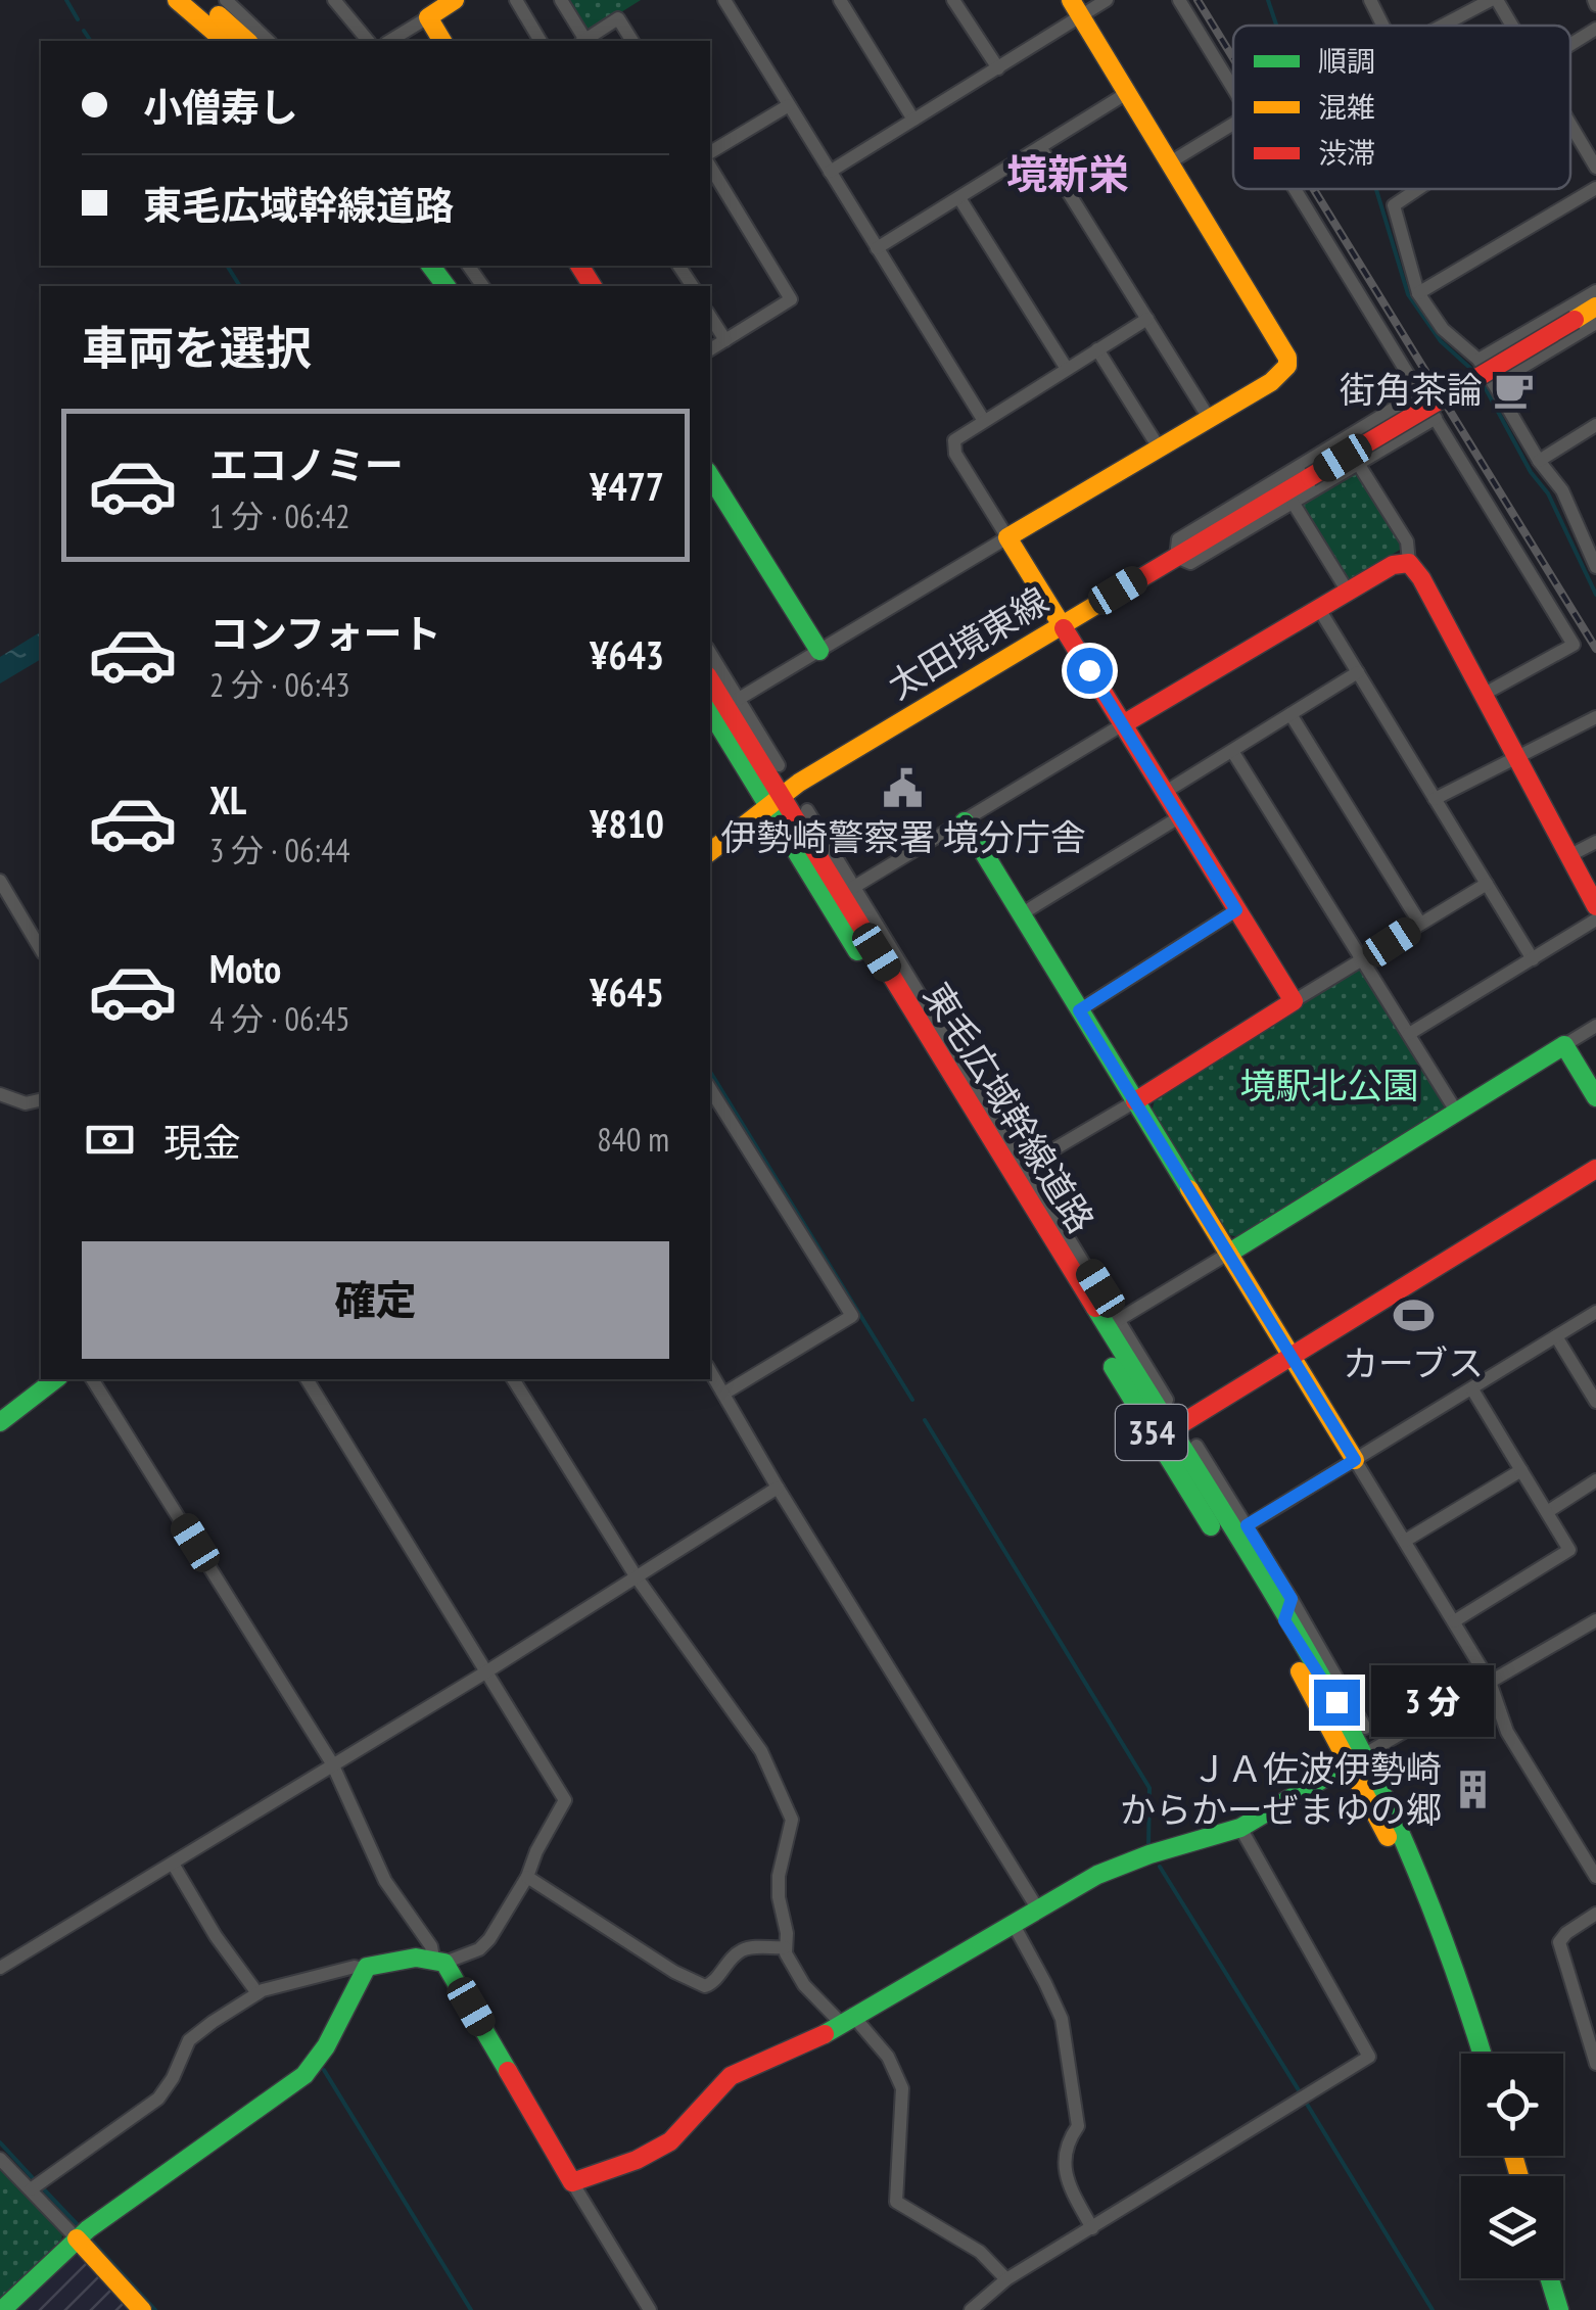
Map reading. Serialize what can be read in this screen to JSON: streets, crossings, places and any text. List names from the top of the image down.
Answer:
{
  "streets": {
    "main road": ["太田境東線", "東毛広域幹線道路", "354"]
  },
  "crossings": [
    ["太田境東線", "東毛広域幹線道路"]
  ],
  "districts": ["境新栄"],
  "parks": ["境駅北公園"],
  "places": {
    "cafe": ["街角茶論"],
    "public building": ["伊勢崎警察署 境分庁舎"],
    "sports": ["カーブス"],
    "building": ["ＪＡ佐波伊勢崎 からかーぜまゆの郷"]
  },
  "legend": ["順調", "混雑", "渋滞"],
  "page": {
    "banner": ["小僧寿し", "東毛広域幹線道路"],
    "heading": "車両を選択",
    "list": [
      {
        "name": "エコノミー",
        "note": "1 分 · 06:42",
        "value": "¥477"
      },
      {
        "name": "コンフォート",
        "note": "2 分 · 06:43",
        "value": "¥643"
      },
      {
        "name": "XL",
        "note": "3 分 · 06:44",
        "value": "¥810"
      },
      {
        "name": "Moto",
        "note": "4 分 · 06:45",
        "value": "¥645"
      }
    ],
    "pay": ["現金", "840 m"],
    "buttons": "確定",
    "bubble": "3 分"
  }
}
